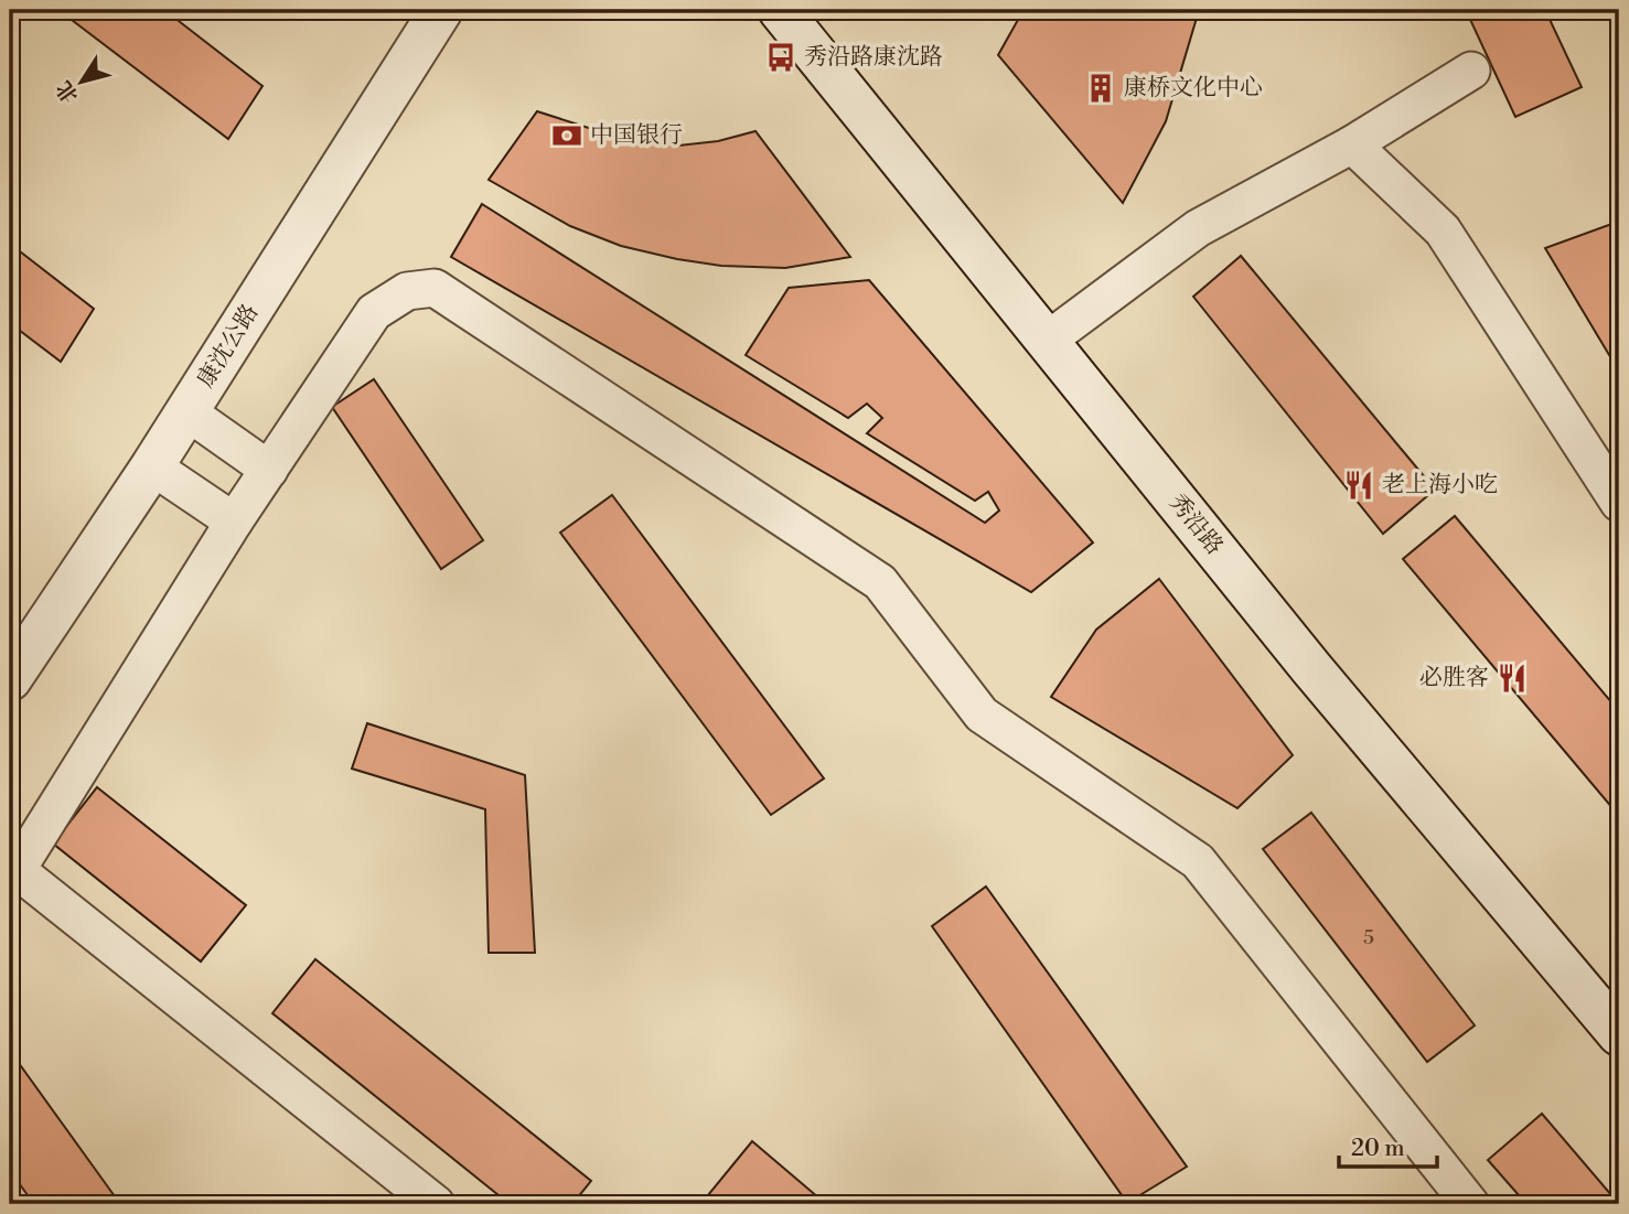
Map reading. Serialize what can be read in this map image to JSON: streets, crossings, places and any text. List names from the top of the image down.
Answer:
{
  "streets": {
    "main road": ["康沈公路", "秀沿路"]
  },
  "places": {
    "bus stop": ["秀沿路康沈路"],
    "building": ["康桥文化中心"],
    "bank": ["中国银行"],
    "restaurant": ["老上海小吃", "必胜客"]
  },
  "house_numbers": ["5"],
  "scale_bar": "20 m",
  "north": "bottom left"
}
